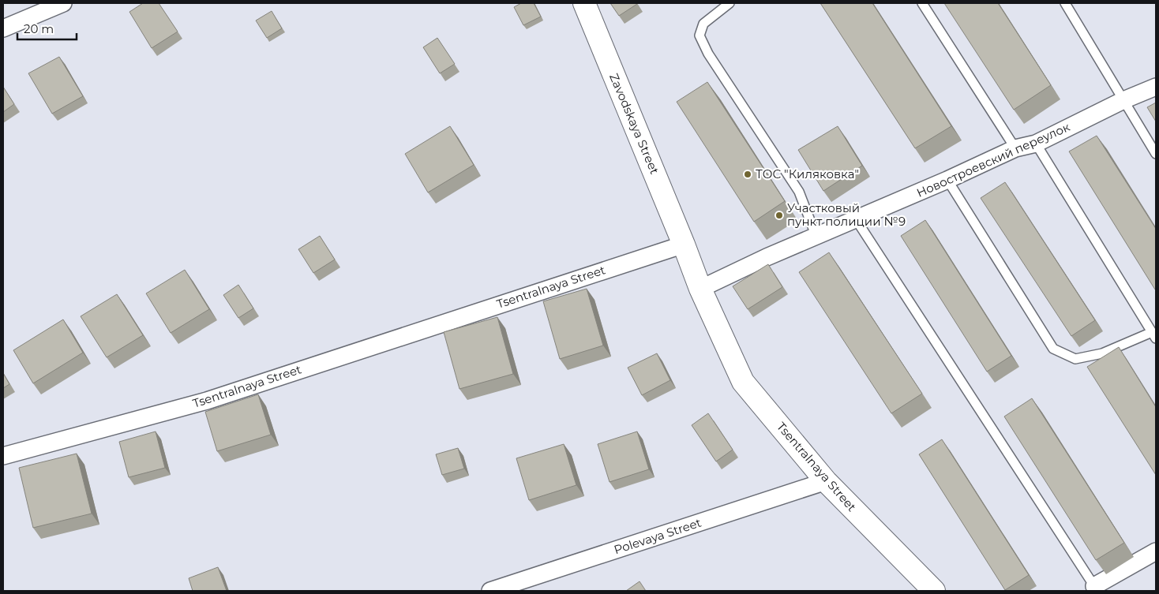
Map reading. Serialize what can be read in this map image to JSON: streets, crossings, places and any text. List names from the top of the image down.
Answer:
{
  "streets": {
    "street": [
      "Zavodskaya Street",
      "Новостроевский переулок",
      "Tsentralnaya Street",
      "Polevaya Street"
    ]
  },
  "crossings": [
    ["Zavodskaya Street", "Tsentralnaya Street"],
    ["Новостроевский переулок", "Tsentralnaya Street"],
    ["Tsentralnaya Street", "Polevaya Street"]
  ],
  "places": ["ТОС \"Киляковка\"", "Участковый пункт полиции №9"],
  "scale_bar": "20 m"
}
